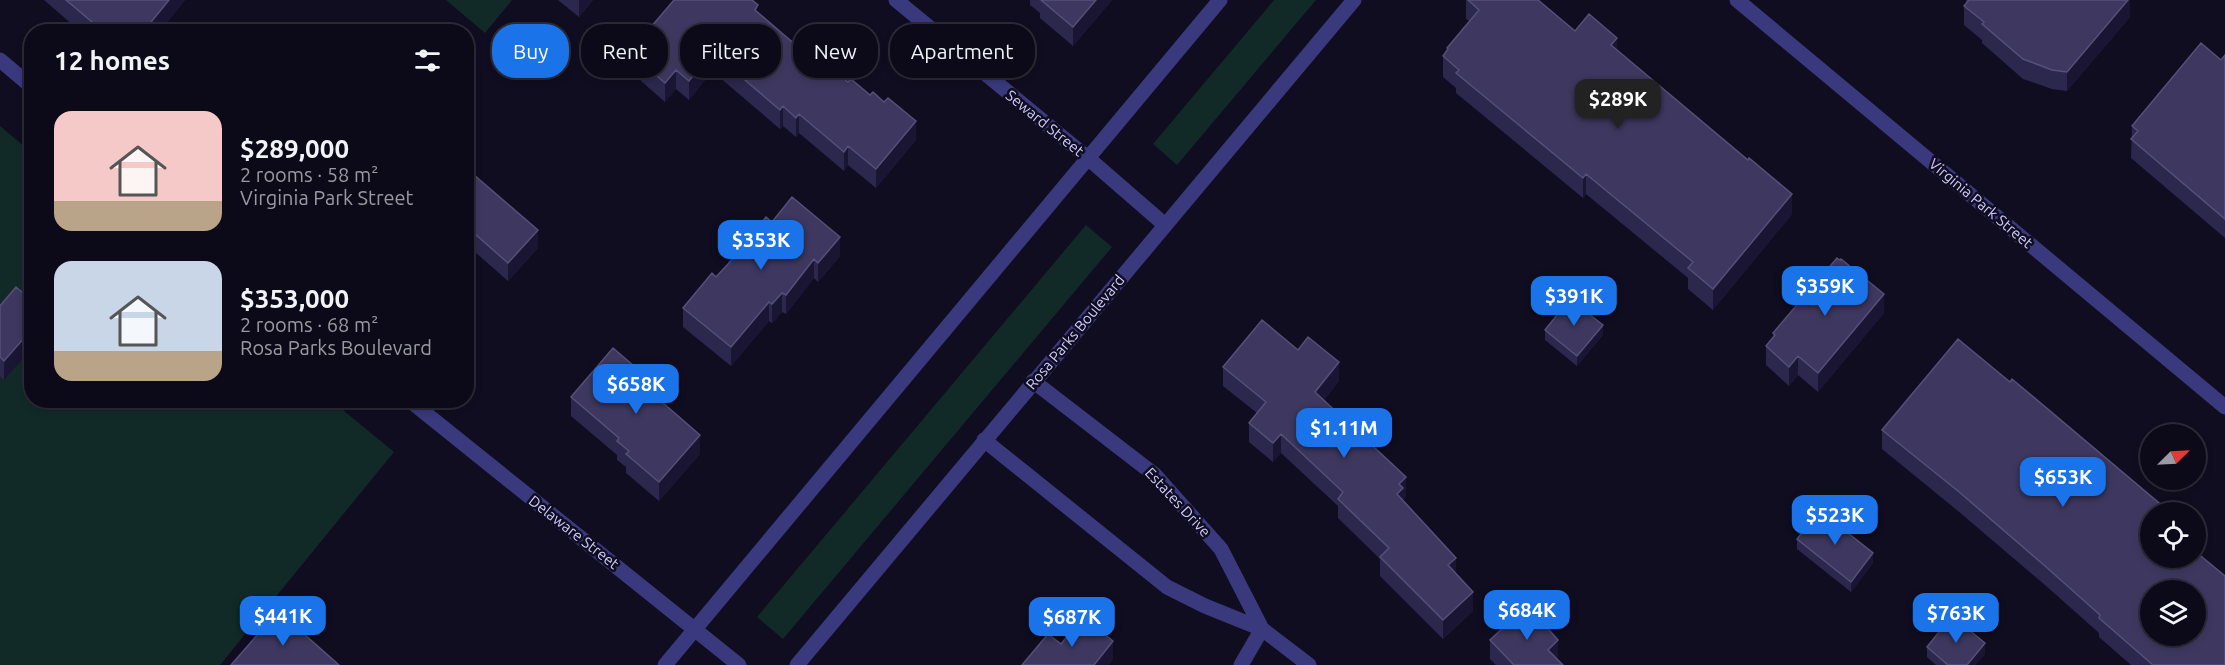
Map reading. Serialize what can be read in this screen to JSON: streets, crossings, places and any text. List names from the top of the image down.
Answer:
{
  "streets": {
    "street": [
      "Seward Street",
      "Virginia Park Street",
      "Rosa Parks Boulevard",
      "Estates Drive",
      "Delaware Street"
    ]
  },
  "crossings": [
    ["Seward Street", "Rosa Parks Boulevard"],
    ["Rosa Parks Boulevard", "Estates Drive"]
  ],
  "north": "top right",
  "page": {
    "chip": [
      "Buy",
      "Rent",
      "Filters",
      "New",
      "Apartment"
    ],
    "heading": "12 homes",
    "price": [
      "$289K",
      "$353K",
      "$359K",
      "$391K",
      "$658K",
      "$1.11M",
      "$653K",
      "$523K",
      "$684K",
      "$763K",
      "$441K",
      "$687K"
    ],
    "list": [
      {
        "name": "$289,000",
        "note": "2 rooms · 58 m² · Virginia Park Street"
      },
      {
        "name": "$353,000",
        "note": "2 rooms · 68 m² · Rosa Parks Boulevard"
      }
    ]
  }
}
